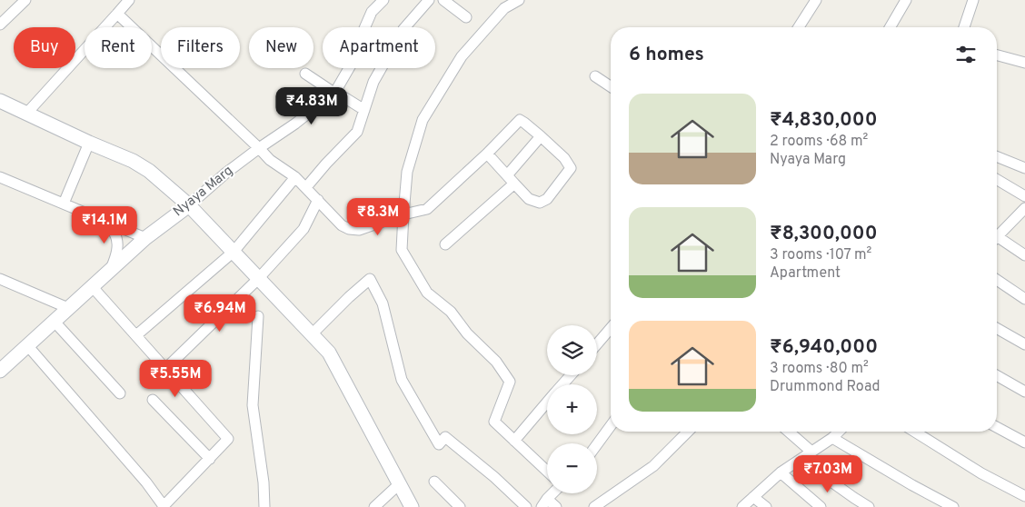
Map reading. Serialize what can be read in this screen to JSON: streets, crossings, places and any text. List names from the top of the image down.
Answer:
{
  "streets": {
    "street": ["Nyaya Marg"]
  },
  "page": {
    "chip": [
      "Buy",
      "Rent",
      "Filters",
      "New",
      "Apartment"
    ],
    "heading": "6 homes",
    "list": [
      {
        "name": "₹4,830,000",
        "note": "2 rooms · 68 m² · Nyaya Marg"
      },
      {
        "name": "₹8,300,000",
        "note": "3 rooms · 107 m² · Apartment"
      },
      {
        "name": "₹6,940,000",
        "note": "3 rooms · 80 m² · Drummond Road"
      }
    ],
    "price": [
      "₹4.83M",
      "₹8.3M",
      "₹14.1M",
      "₹6.94M",
      "₹5.55M",
      "₹7.03M"
    ],
    "map_buttons": ["+", "−"]
  }
}
